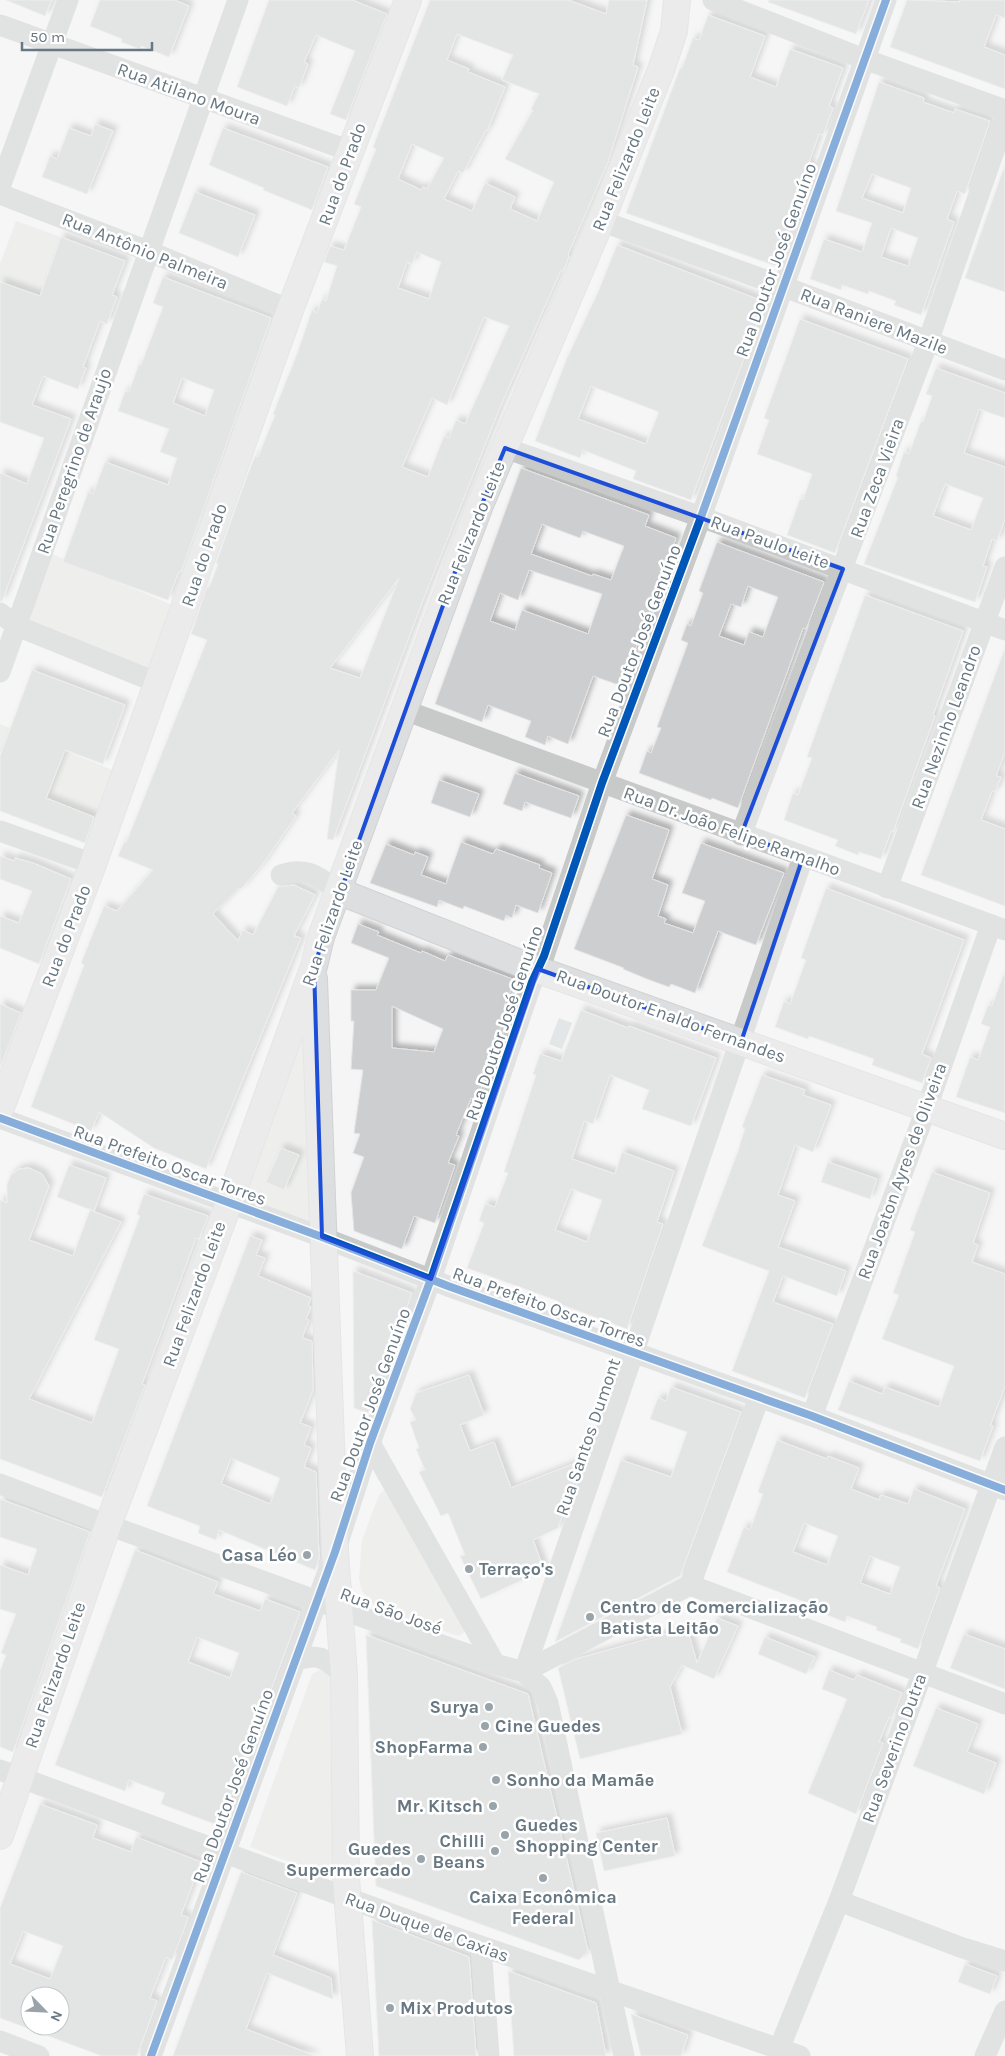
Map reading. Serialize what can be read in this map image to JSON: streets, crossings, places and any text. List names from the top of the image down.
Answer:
{
  "streets": {
    "main road": ["Rua Felizardo Leite", "Rua do Prado", "Rua Doutor Enaldo Fernandes"],
    "street": [
      "Rua Atilano Moura",
      "Rua Antônio Palmeira",
      "Rua Doutor José Genuíno",
      "Rua Raniere Mazile",
      "Rua Peregrino de Araujo",
      "Rua Zeca Vieira",
      "Rua Paulo Leite",
      "Rua Nezinho Leandro",
      "Rua Dr. João Felipe Ramalho",
      "Rua Prefeito Oscar Torres",
      "Rua Joaton Ayres de Oliveira",
      "Rua Santos Dumont",
      "Rua São José",
      "Rua Severino Dutra",
      "Rua Duque de Caxias"
    ]
  },
  "crossings": [
    ["Rua Atilano Moura", "Rua do Prado"],
    ["Rua Atilano Moura", "Rua Peregrino de Araujo"],
    ["Rua Felizardo Leite", "Rua Raniere Mazile"],
    ["Rua Felizardo Leite", "Rua Paulo Leite"],
    ["Rua Felizardo Leite", "Rua Dr. João Felipe Ramalho"],
    ["Rua Felizardo Leite", "Rua Doutor Enaldo Fernandes"],
    ["Rua Felizardo Leite", "Rua Prefeito Oscar Torres"],
    ["Rua Felizardo Leite", "Rua São José"],
    ["Rua Felizardo Leite", "Rua Duque de Caxias"],
    ["Rua do Prado", "Rua Antônio Palmeira"],
    ["Rua Antônio Palmeira", "Rua Peregrino de Araujo"],
    ["Rua Doutor José Genuíno", "Rua Raniere Mazile"],
    ["Rua Doutor José Genuíno", "Rua Paulo Leite"],
    ["Rua Doutor José Genuíno", "Rua Dr. João Felipe Ramalho"],
    ["Rua Doutor José Genuíno", "Rua Doutor Enaldo Fernandes"],
    ["Rua Doutor José Genuíno", "Rua Prefeito Oscar Torres"],
    ["Rua Doutor José Genuíno", "Rua São José"],
    ["Rua Doutor José Genuíno", "Rua Duque de Caxias"],
    ["Rua Raniere Mazile", "Rua Zeca Vieira"],
    ["Rua Zeca Vieira", "Rua Paulo Leite"],
    ["Rua Zeca Vieira", "Rua Dr. João Felipe Ramalho"],
    ["Rua Paulo Leite", "Rua Nezinho Leandro"],
    ["Rua Nezinho Leandro", "Rua Dr. João Felipe Ramalho"],
    ["Rua Dr. João Felipe Ramalho", "Rua Joaton Ayres de Oliveira"],
    ["Rua Dr. João Felipe Ramalho", "Rua Santos Dumont"],
    ["Rua Doutor Enaldo Fernandes", "Rua Joaton Ayres de Oliveira"],
    ["Rua Doutor Enaldo Fernandes", "Rua Santos Dumont"],
    ["Rua Prefeito Oscar Torres", "Rua Joaton Ayres de Oliveira"],
    ["Rua Prefeito Oscar Torres", "Rua Santos Dumont"],
    ["Rua Prefeito Oscar Torres", "Rua Severino Dutra"],
    ["Rua Santos Dumont", "Rua São José"],
    ["Rua São José", "Rua Duque de Caxias"],
    ["Rua Severino Dutra", "Rua Duque de Caxias"]
  ],
  "places": [
    "Casa Léo",
    "Terraço's",
    "Centro de Comercialização Batista Leitão",
    "Surya",
    "Cine Guedes",
    "ShopFarma",
    "Sonho da Mamãe",
    "Mr. Kitsch",
    "Guedes Shopping Center",
    "Chilli Beans",
    "Guedes Supermercado",
    "Caixa Econômica Federal",
    "Mix Produtos"
  ],
  "scale_bar": "50 m",
  "north": "bottom right"
}
